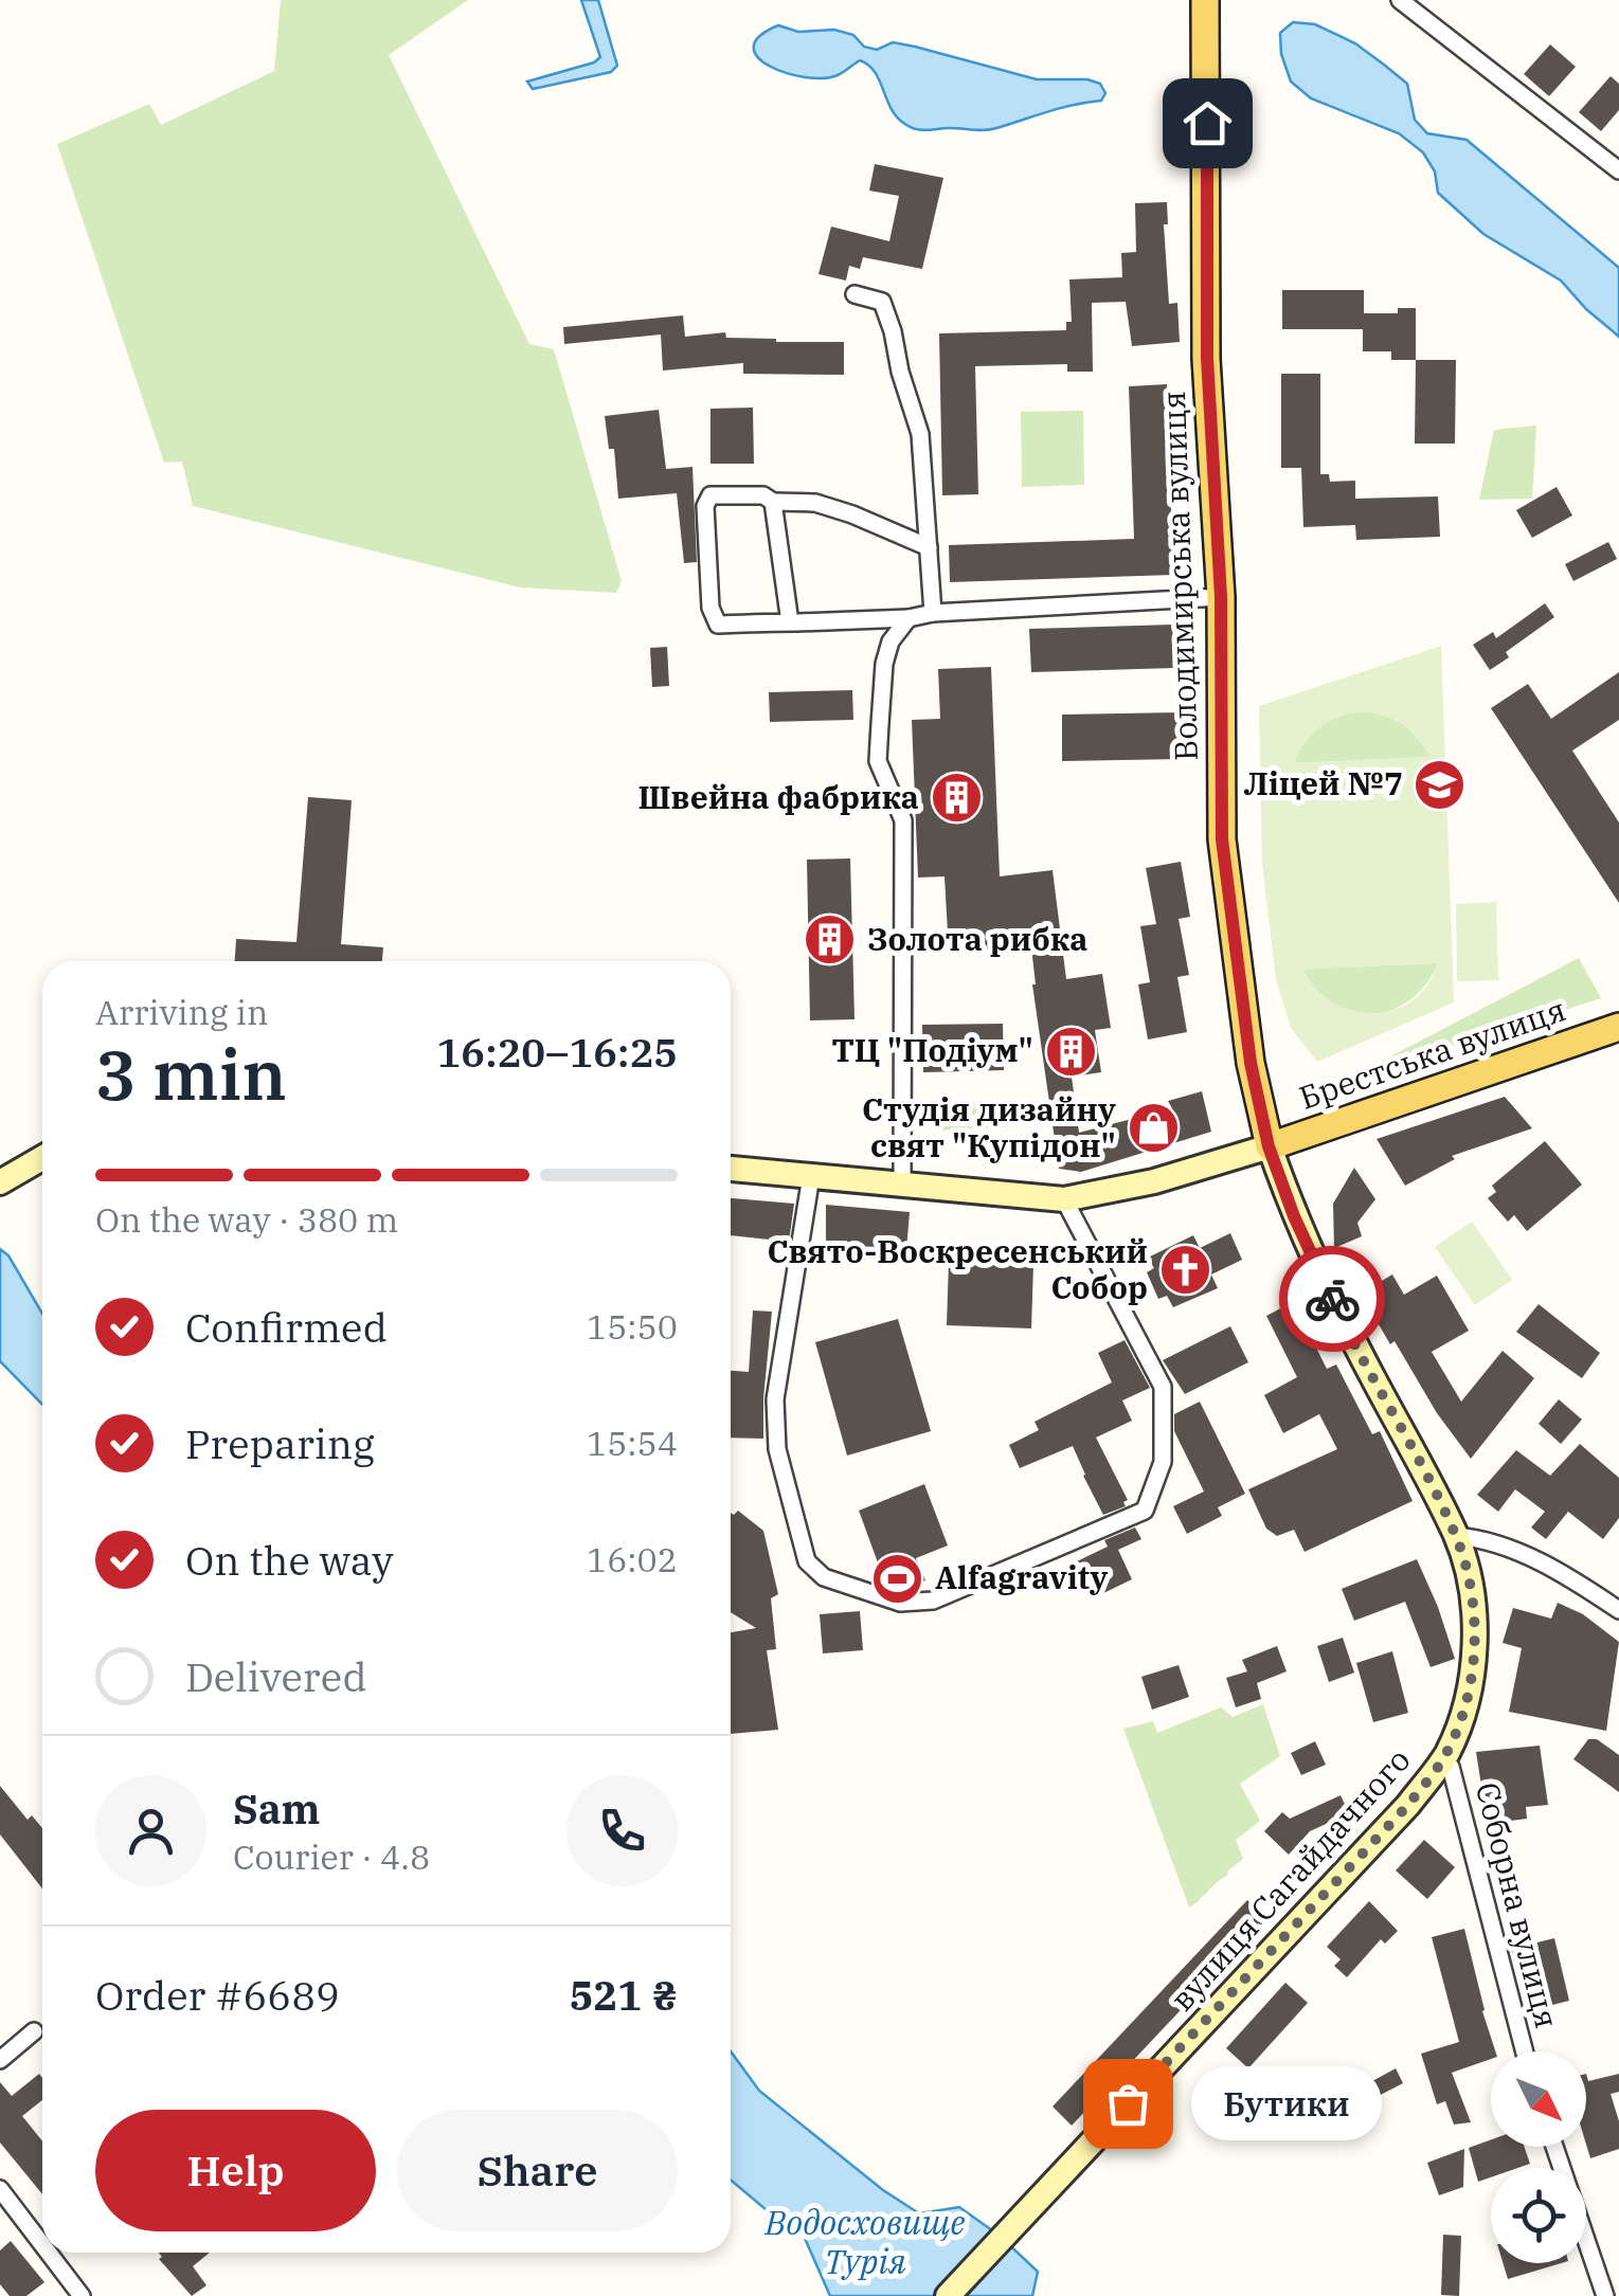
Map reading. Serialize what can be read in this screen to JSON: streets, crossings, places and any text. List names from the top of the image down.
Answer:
{
  "streets": {
    "main road": ["Володимирська вулиця", "Брестська вулиця", "вулиця Сагайдачного"],
    "street": ["Соборна вулиця"]
  },
  "crossings": [
    ["Володимирська вулиця", "Брестська вулиця"],
    ["Володимирська вулиця", "вулиця Сагайдачного"],
    ["Брестська вулиця", "вулиця Сагайдачного"],
    ["вулиця Сагайдачного", "Соборна вулиця"]
  ],
  "water": ["Водосховище Турія"],
  "places": {
    "school or university": ["Ліцей №7"],
    "building": ["Швейна фабрика", "Золота рибка", "ТЦ \"Подіум\""],
    "shop": ["Студія дизайну свят \"Купідон\""],
    "church": ["Свято-Воскресенський Собор"],
    "sports": ["Alfagravity"],
    "other": ["Бутики"]
  },
  "north": "bottom right",
  "page": {
    "heading": ["3 min", "Arriving in", "16:20–16:25"],
    "panel": [
      "Sam",
      "Courier · 4.8",
      "Order #6689",
      "521 ₴"
    ],
    "bar": "On the way · 380 m",
    "list": [
      ["Confirmed", "15:50"],
      ["Preparing", "15:54"],
      ["On the way", "16:02"],
      "Delivered"
    ],
    "bubble": "Бутики",
    "buttons": ["Help", "Share"]
  }
}
